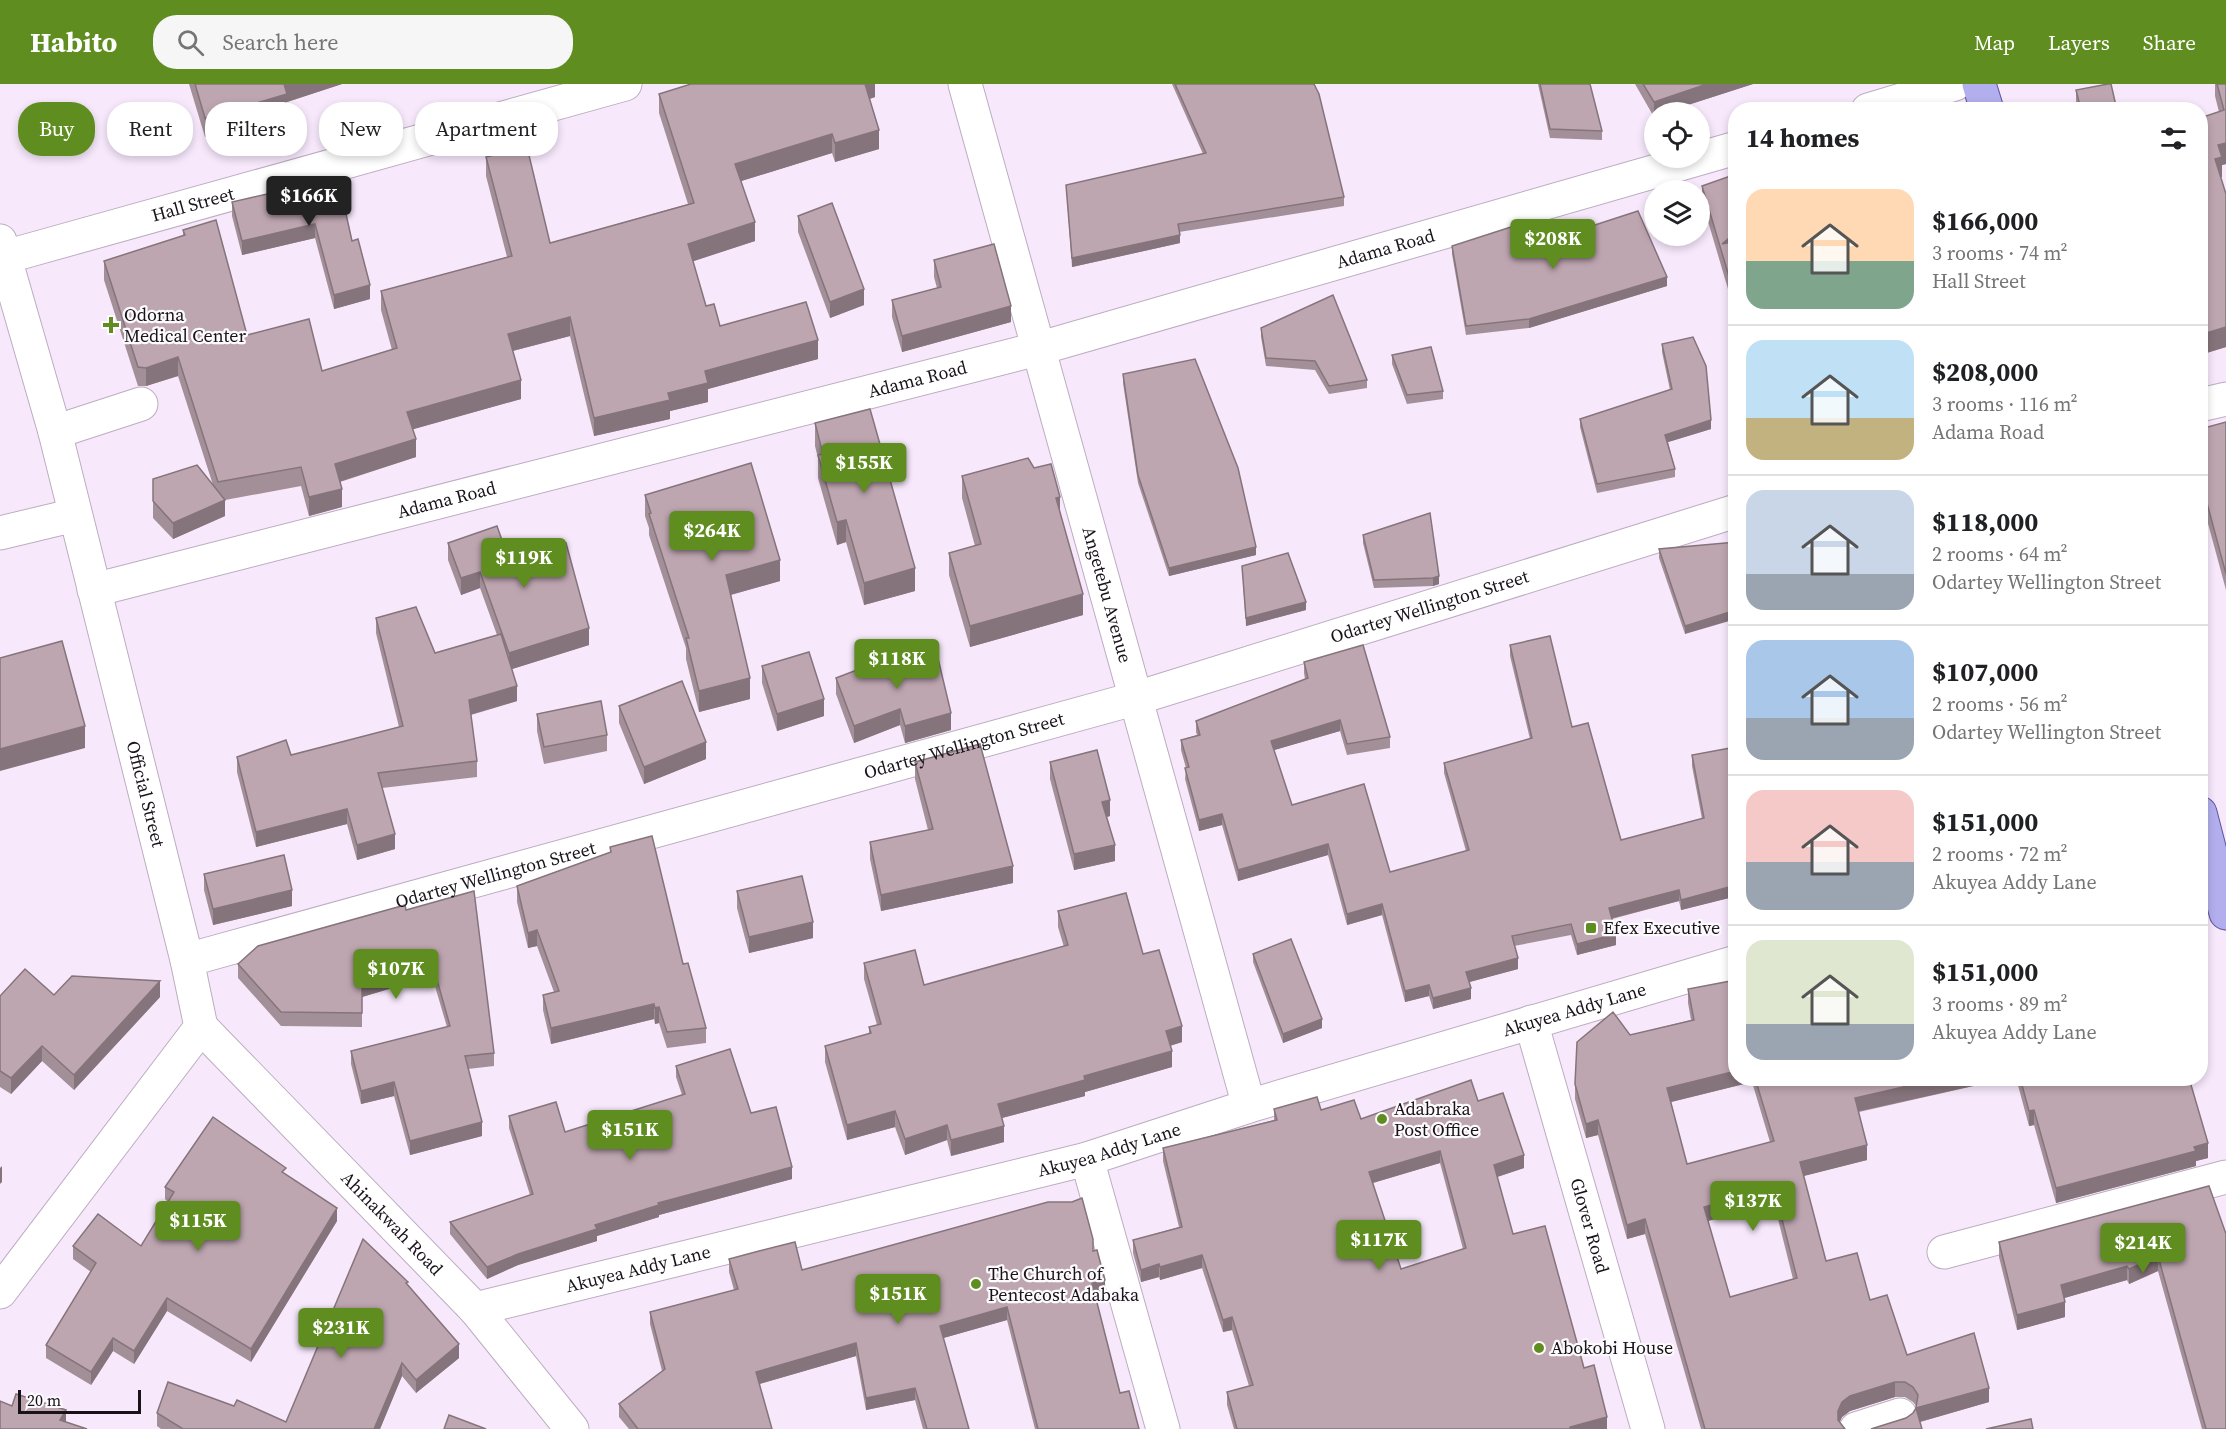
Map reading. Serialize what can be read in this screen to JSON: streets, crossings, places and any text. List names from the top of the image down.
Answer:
{
  "streets": {
    "street": [
      "Hall Street",
      "Adama Road",
      "Angetebu Avenue",
      "Odartey Wellington Street",
      "Official Street",
      "Akuyea Addy Lane",
      "Ahinakwah Road",
      "Glover Road"
    ]
  },
  "crossings": [
    ["Hall Street", "Official Street"],
    ["Adama Road", "Angetebu Avenue"],
    ["Adama Road", "Official Street"],
    ["Angetebu Avenue", "Odartey Wellington Street"],
    ["Angetebu Avenue", "Akuyea Addy Lane"],
    ["Odartey Wellington Street", "Official Street"],
    ["Official Street", "Ahinakwah Road"],
    ["Akuyea Addy Lane", "Ahinakwah Road"],
    ["Akuyea Addy Lane", "Glover Road"]
  ],
  "places": {
    "health": ["Odorna Medical Center"],
    "transit": ["Efex Executive"],
    "other": ["Adabraka Post Office", "The Church of Pentecost Adabaka", "Abokobi House"]
  },
  "scale_bar": "20 m",
  "page": {
    "header": "Habito",
    "search": "Search here",
    "nav": ["Map", "Layers", "Share"],
    "chip": [
      "Buy",
      "Rent",
      "Filters",
      "New",
      "Apartment"
    ],
    "heading": "14 homes",
    "list": [
      {
        "name": "$166,000",
        "note": "3 rooms · 74 m² · Hall Street"
      },
      {
        "name": "$208,000",
        "note": "3 rooms · 116 m² · Adama Road"
      },
      {
        "name": "$118,000",
        "note": "2 rooms · 64 m² · Odartey Wellington Street"
      },
      {
        "name": "$107,000",
        "note": "2 rooms · 56 m² · Odartey Wellington Street"
      },
      {
        "name": "$151,000",
        "note": "2 rooms · 72 m² · Akuyea Addy Lane"
      },
      {
        "name": "$151,000",
        "note": "3 rooms · 89 m² · Akuyea Addy Lane"
      }
    ],
    "price": [
      "$166K",
      "$208K",
      "$155K",
      "$264K",
      "$119K",
      "$118K",
      "$107K",
      "$151K",
      "$137K",
      "$115K",
      "$117K",
      "$214K",
      "$151K",
      "$231K"
    ],
    "scale": "20 m"
  }
}
